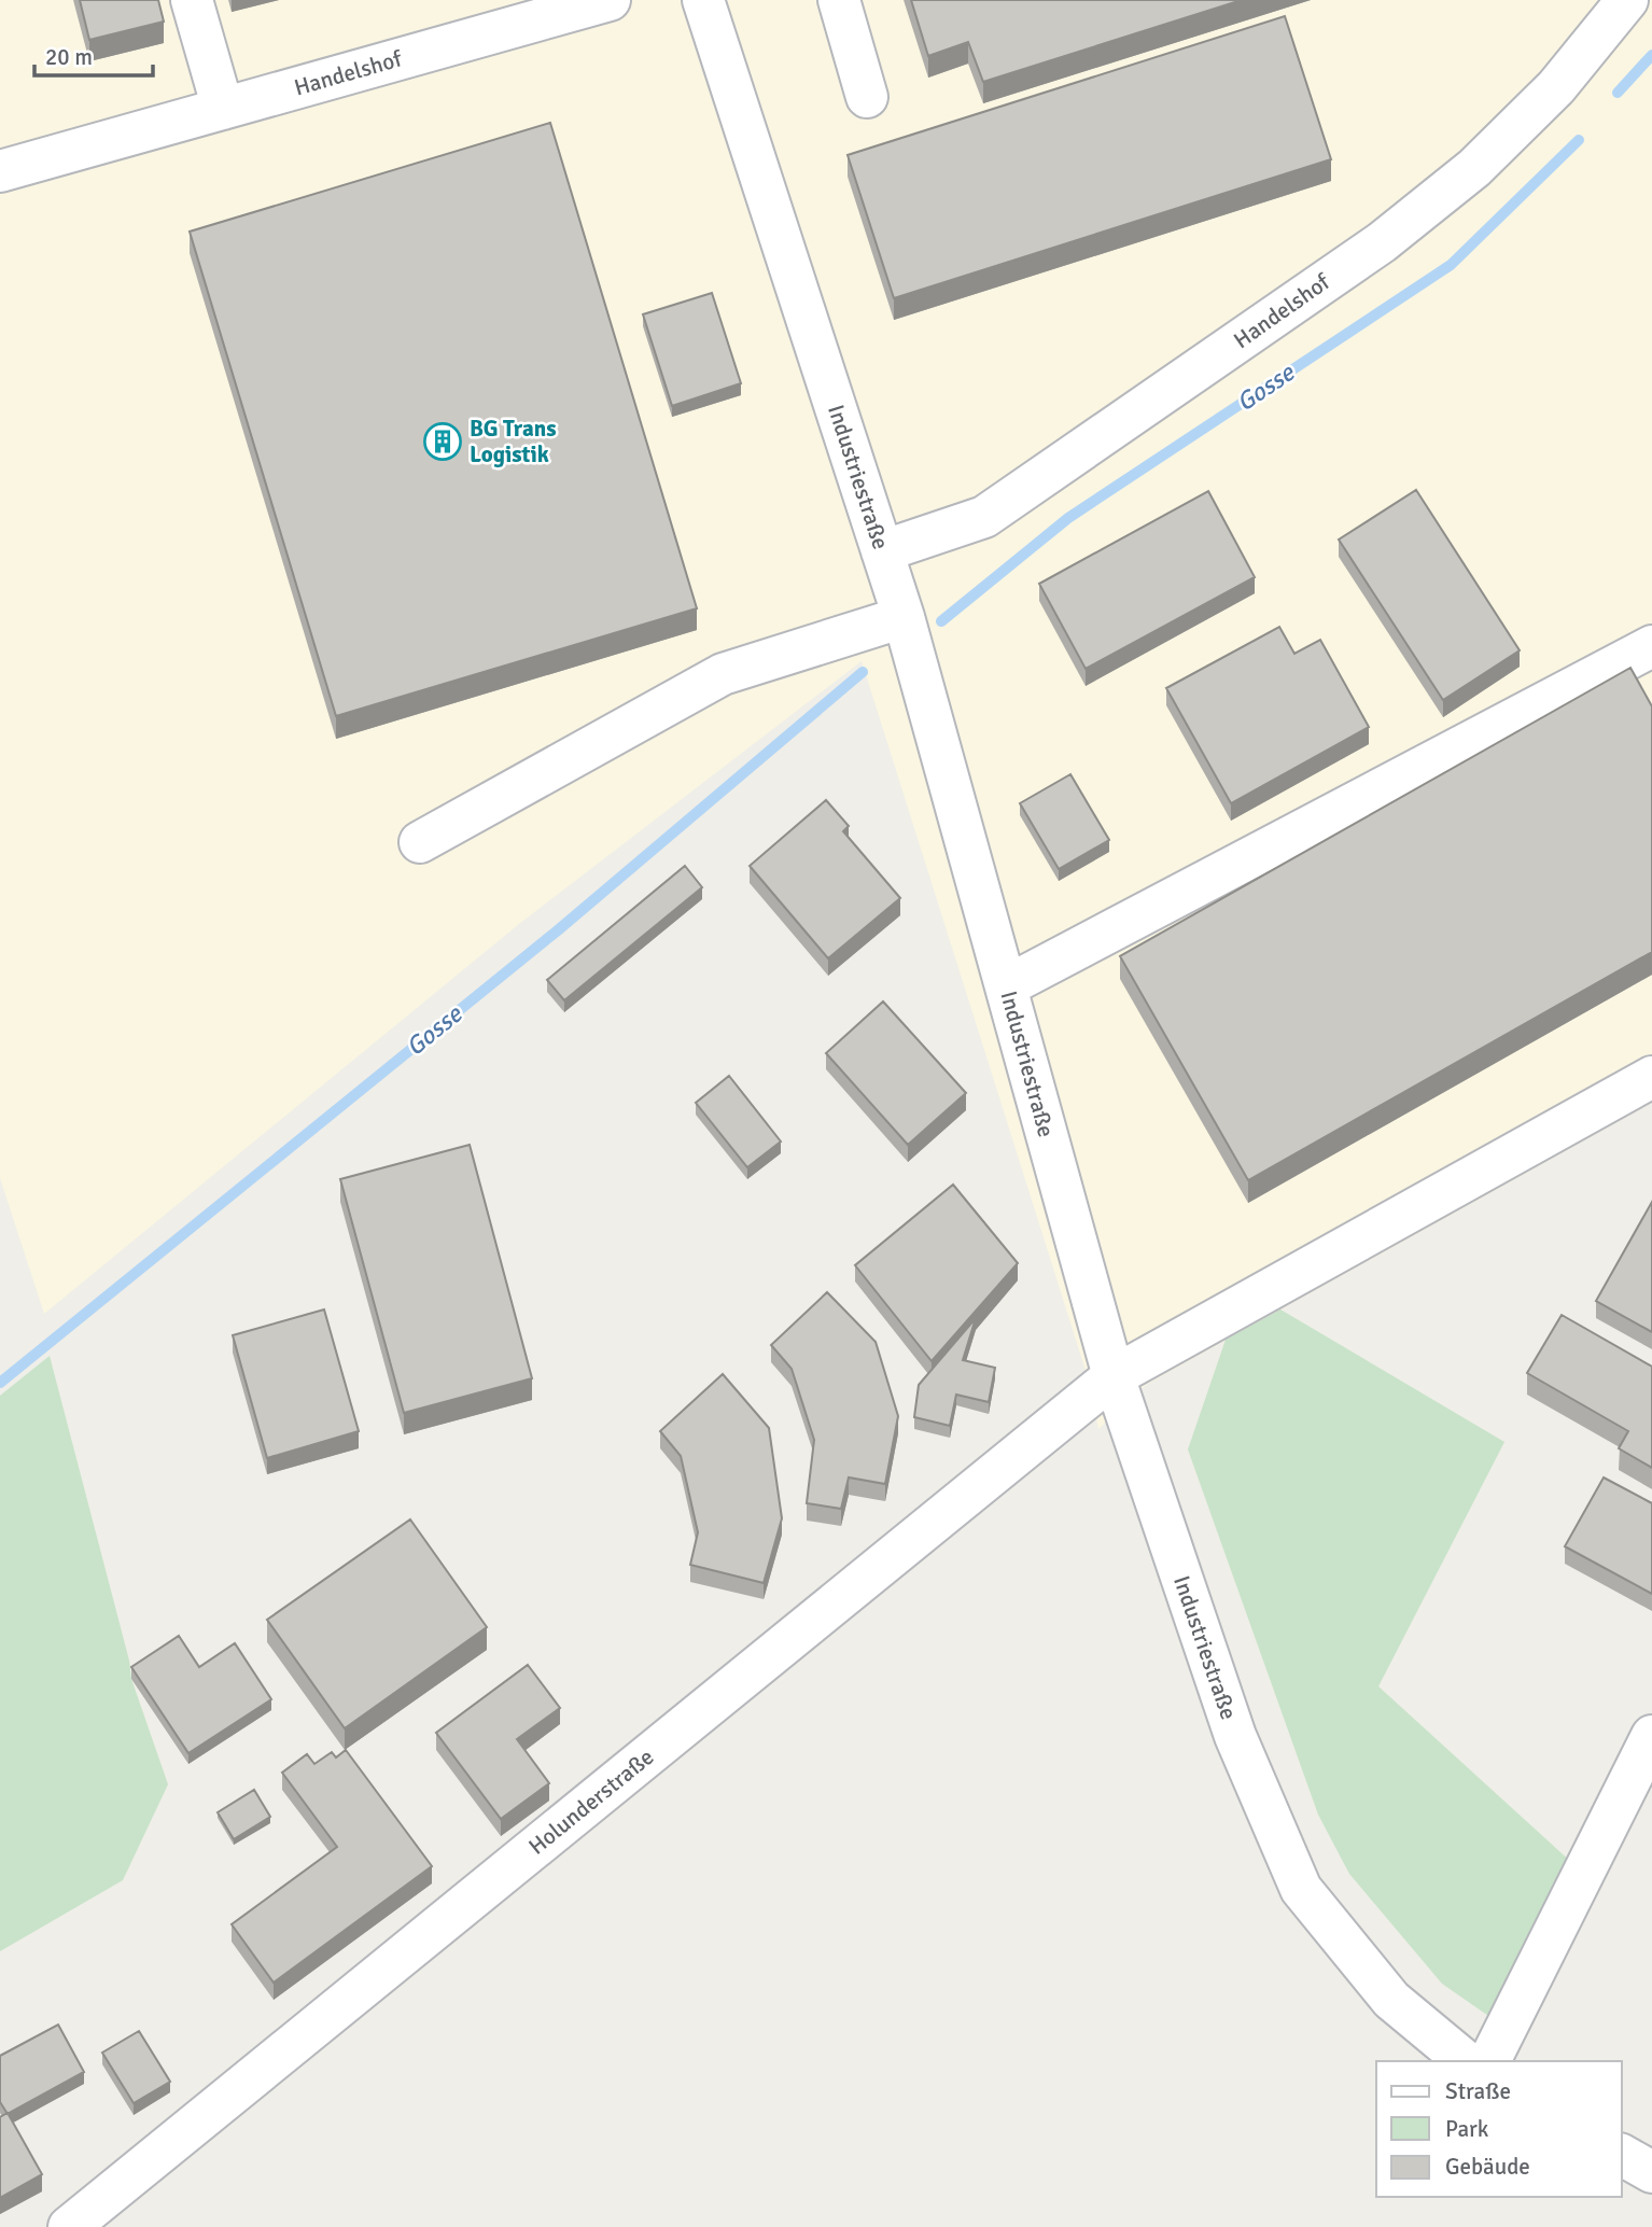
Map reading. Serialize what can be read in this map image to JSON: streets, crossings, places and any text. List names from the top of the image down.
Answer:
{
  "streets": {
    "street": ["Handelshof", "Industriestraße", "Holunderstraße"]
  },
  "crossings": [
    ["Handelshof", "Industriestraße"],
    ["Industriestraße", "Holunderstraße"]
  ],
  "water": ["Gosse"],
  "places": {
    "building": ["BG Trans Logistik"]
  },
  "legend": ["Straße", "Park", "Gebäude"],
  "scale_bar": "20 m"
}
